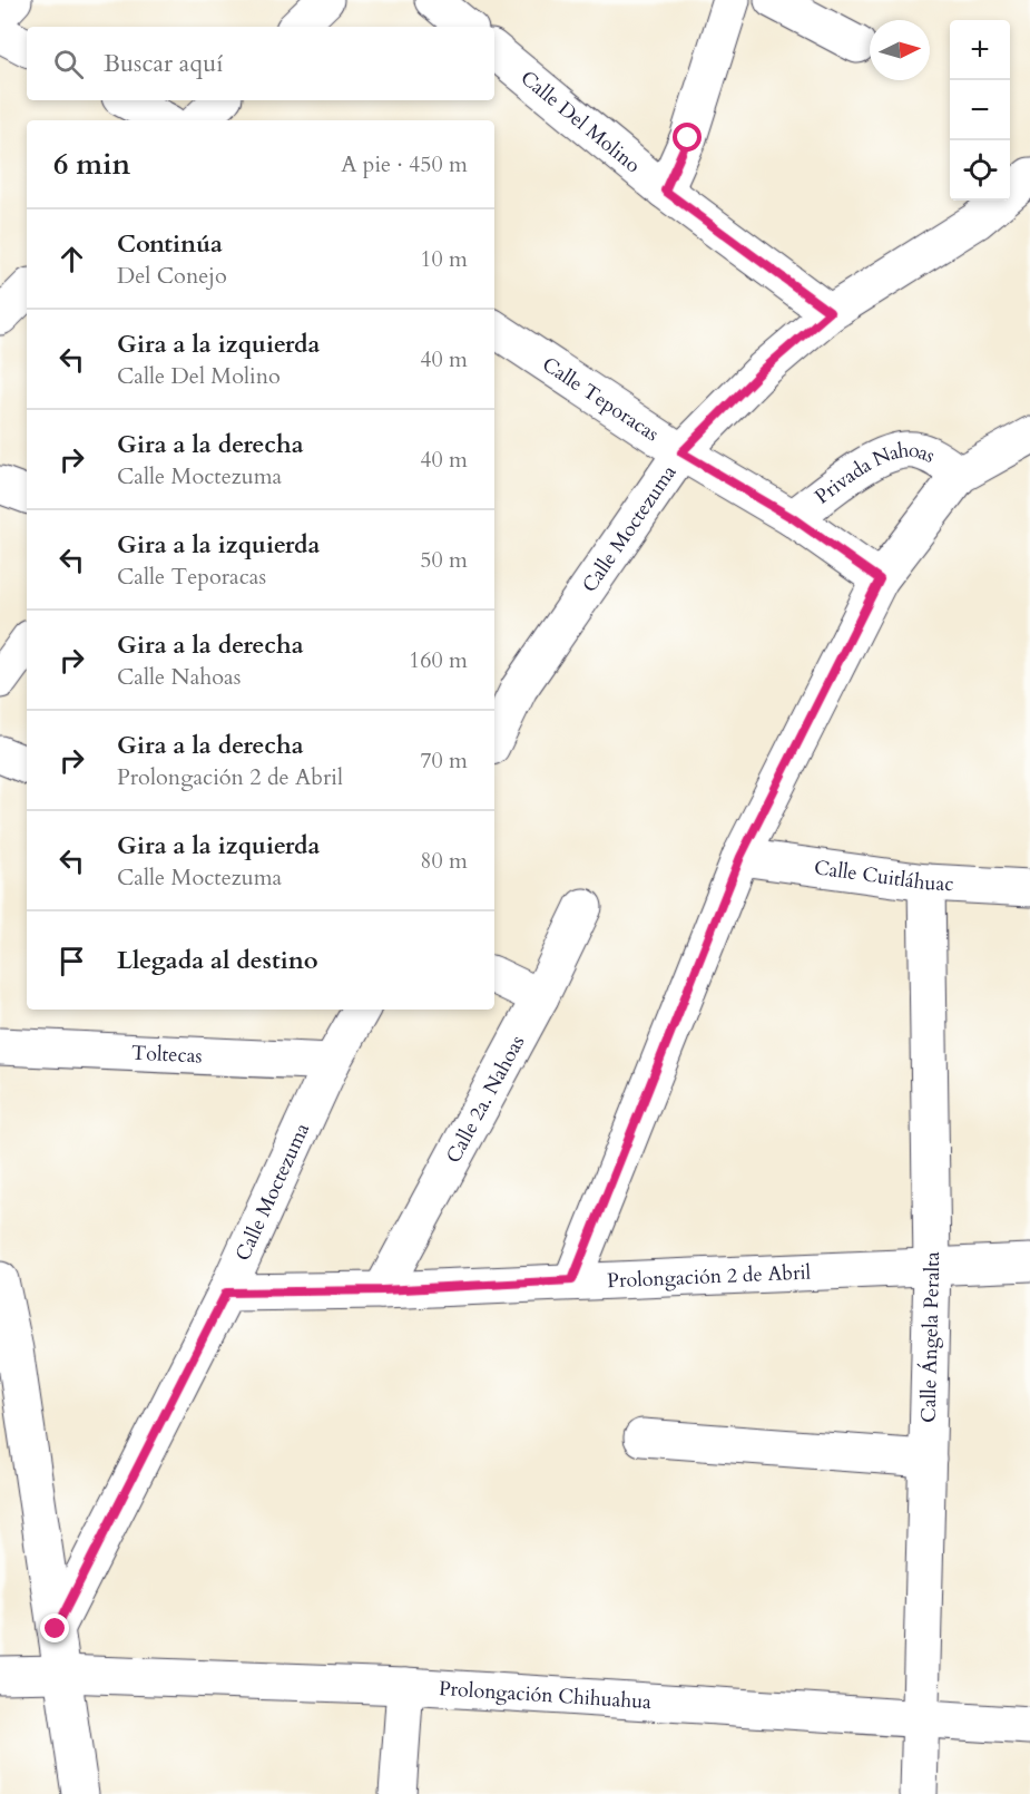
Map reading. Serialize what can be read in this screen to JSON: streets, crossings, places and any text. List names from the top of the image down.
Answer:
{
  "streets": {
    "street": [
      "Calle Del Molino",
      "Calle Teporacas",
      "Privada Nahoas",
      "Calle Moctezuma",
      "Calle Cuitláhuac",
      "Toltecas",
      "Calle 2a. Nahoas",
      "Prolongación 2 de Abril",
      "Calle Ángela Peralta",
      "Prolongación Chihuahua"
    ]
  },
  "crossings": [
    ["Calle Del Molino", "Calle Moctezuma"],
    ["Calle Teporacas", "Privada Nahoas"],
    ["Calle Teporacas", "Calle Moctezuma"],
    ["Calle Moctezuma", "Toltecas"],
    ["Calle Moctezuma", "Prolongación 2 de Abril"],
    ["Calle Cuitláhuac", "Calle Ángela Peralta"],
    ["Calle 2a. Nahoas", "Prolongación 2 de Abril"],
    ["Prolongación 2 de Abril", "Calle Ángela Peralta"],
    ["Calle Ángela Peralta", "Prolongación Chihuahua"]
  ],
  "north": "right",
  "page": {
    "map_buttons": ["+", "−"],
    "search": "Buscar aquí",
    "heading": ["6 min", "A pie · 450 m"],
    "list": [
      ["Continúa", "Del Conejo", "10 m"],
      ["Gira a la izquierda", "Calle Del Molino", "40 m"],
      ["Gira a la derecha", "Calle Moctezuma", "40 m"],
      ["Gira a la izquierda", "Calle Teporacas", "50 m"],
      ["Gira a la derecha", "Calle Nahoas", "160 m"],
      ["Gira a la derecha", "Prolongación 2 de Abril", "70 m"],
      ["Gira a la izquierda", "Calle Moctezuma", "80 m"],
      "Llegada al destino"
    ]
  }
}
